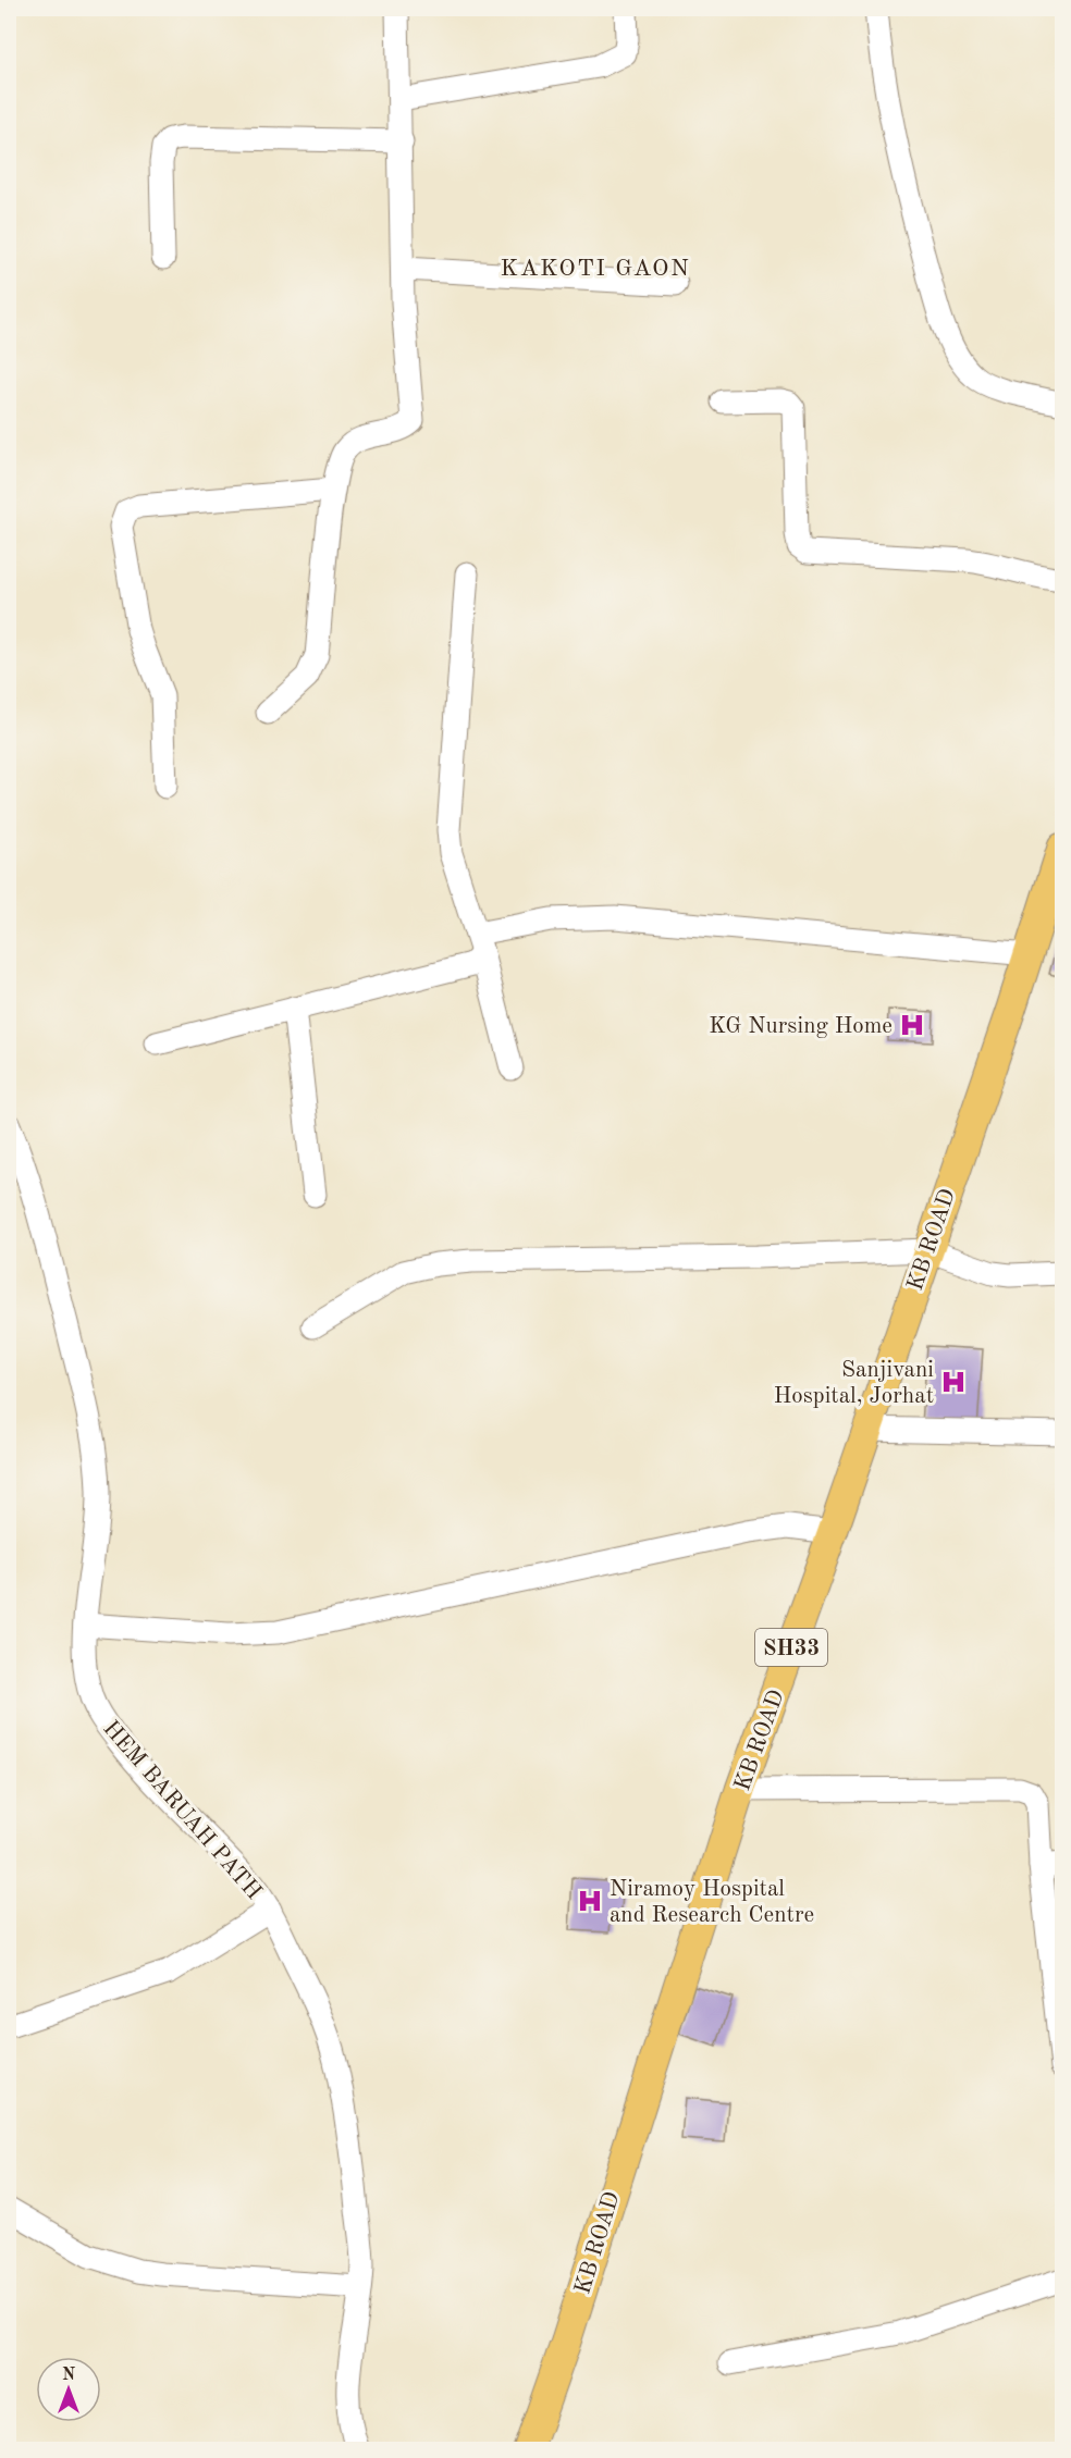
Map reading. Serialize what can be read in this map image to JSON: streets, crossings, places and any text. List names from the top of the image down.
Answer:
{
  "streets": {
    "main road": ["KB ROAD", "SH33"],
    "street": ["HEM BARUAH PATH"]
  },
  "districts": ["KAKOTI GAON"],
  "places": {
    "hospital": ["KG Nursing Home", "Sanjivani Hospital, Jorhat", "Niramoy Hospital and Research Centre"]
  },
  "north": "top"
}
